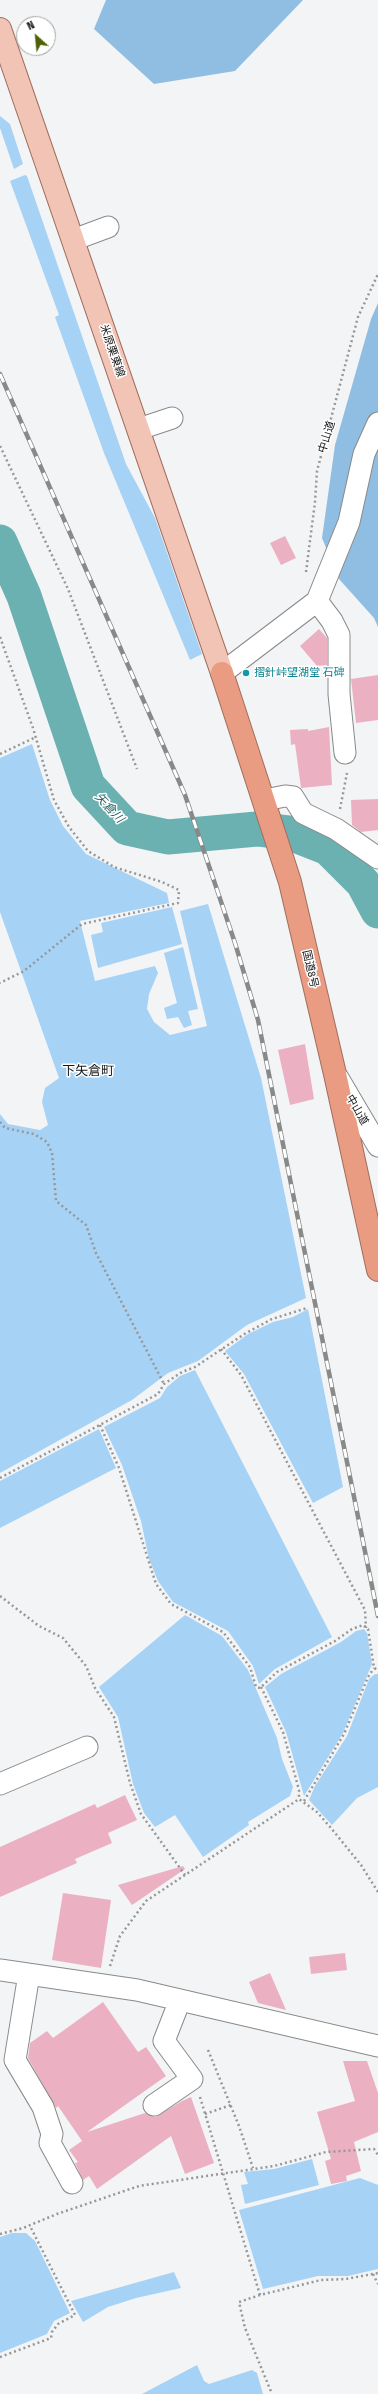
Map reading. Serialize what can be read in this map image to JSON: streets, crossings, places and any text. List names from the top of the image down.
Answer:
{
  "streets": {
    "highway": ["国道8号"],
    "main road": ["米原栗東線"],
    "street": ["中山道"]
  },
  "crossings": [
    ["米原栗東線", "国道8号"],
    ["中山道", "国道8号"]
  ],
  "districts": ["下矢倉町"],
  "water": ["矢倉川"],
  "places": ["摺針峠望湖堂 石碑"],
  "north": "top left"
}
